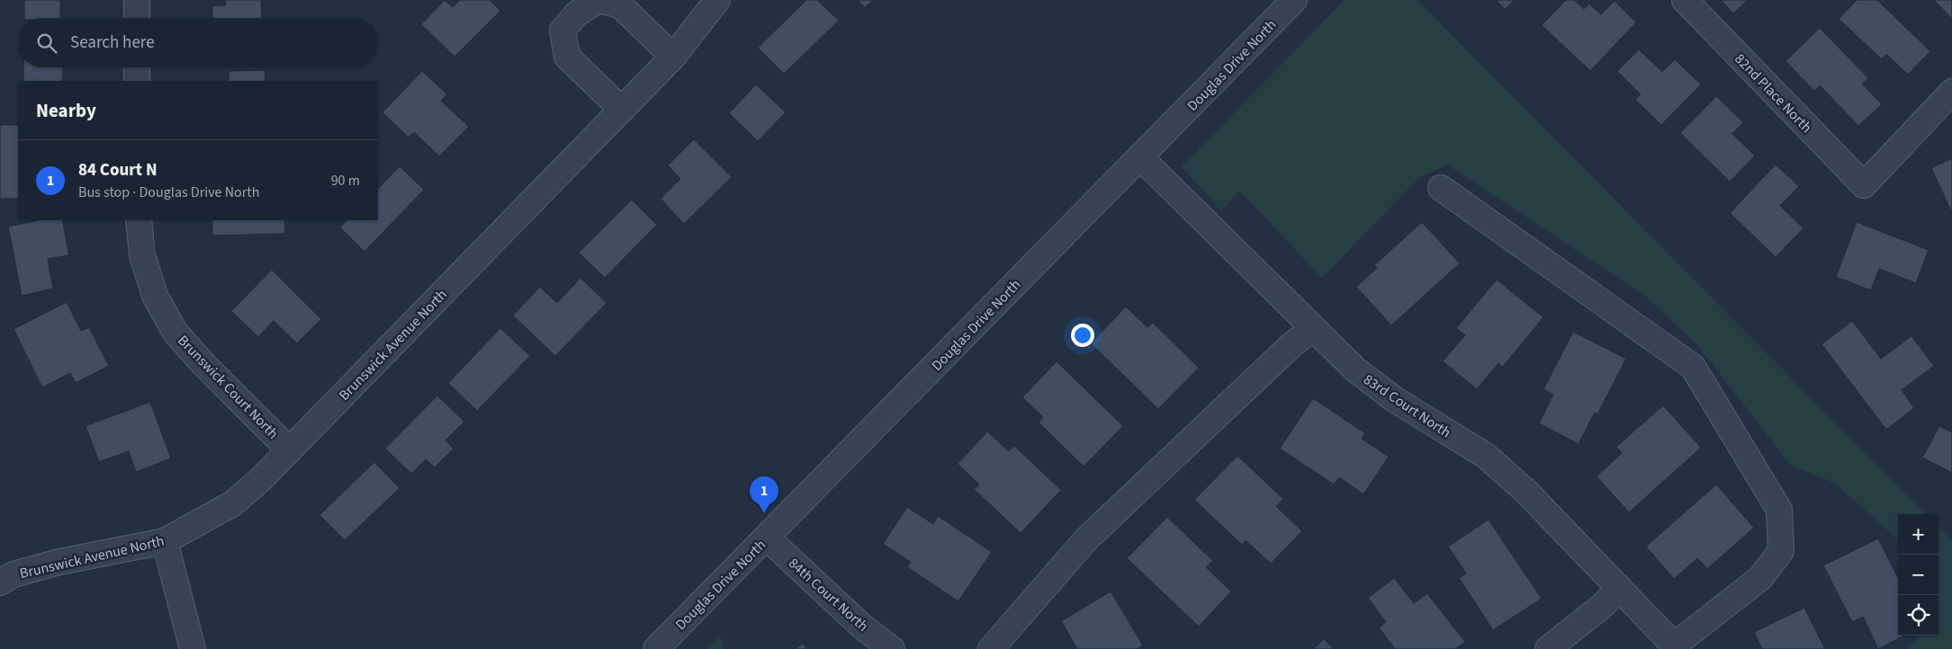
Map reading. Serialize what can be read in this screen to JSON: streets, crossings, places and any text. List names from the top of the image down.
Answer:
{
  "streets": {
    "street": [
      "Douglas Drive North",
      "82nd Place North",
      "Brunswick Avenue North",
      "Brunswick Court North",
      "83rd Court North",
      "84th Court North"
    ]
  },
  "crossings": [
    ["Douglas Drive North", "83rd Court North"],
    ["Douglas Drive North", "84th Court North"],
    ["Brunswick Avenue North", "Brunswick Court North"]
  ],
  "page": {
    "search": "Search here",
    "heading": "Nearby",
    "list": [
      {
        "mark": "1",
        "name": "84 Court N",
        "note": "Bus stop · Douglas Drive North",
        "value": "90 m"
      }
    ],
    "pins": "1",
    "map_buttons": ["+", "−"]
  }
}
